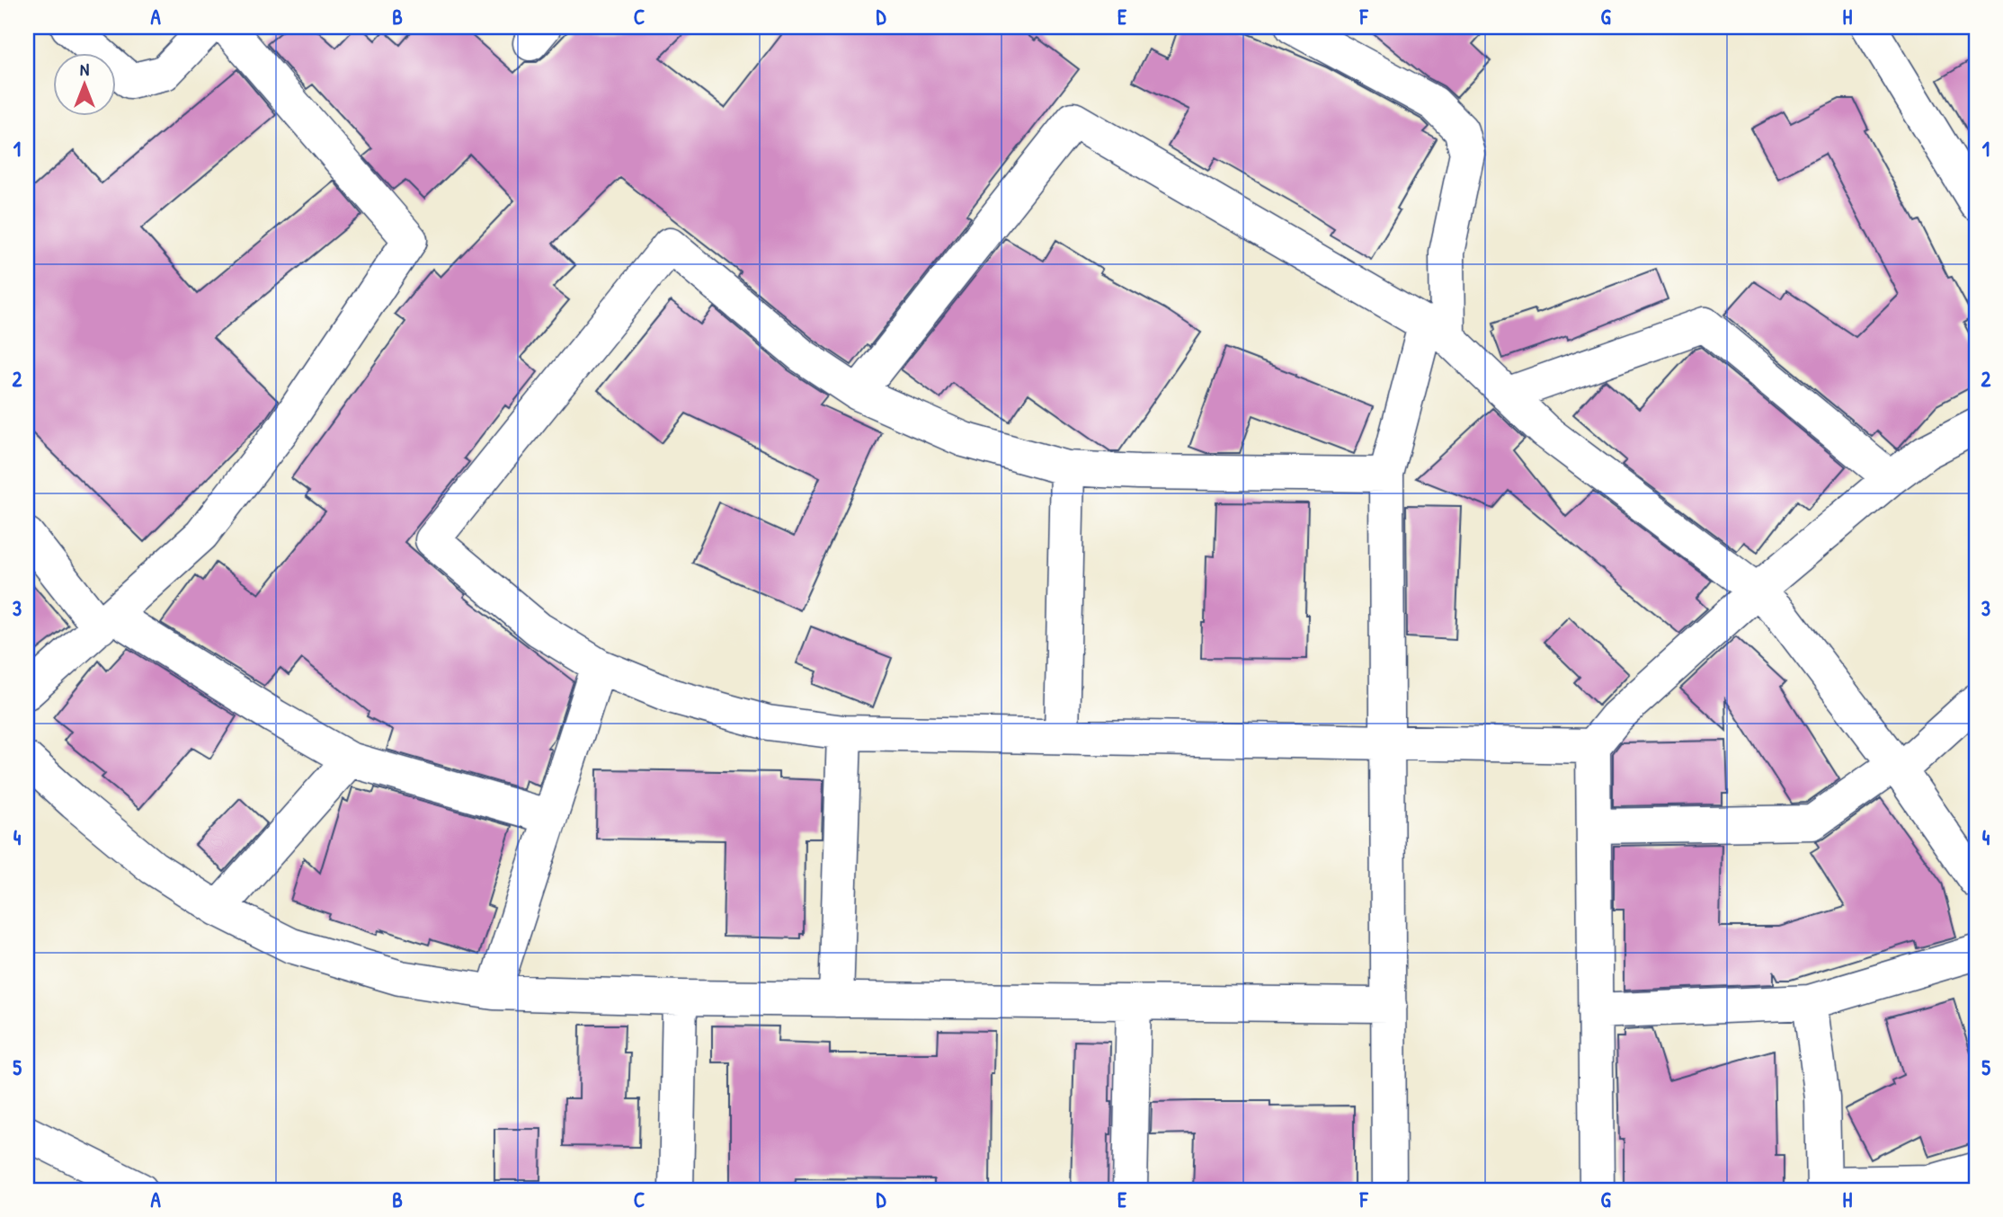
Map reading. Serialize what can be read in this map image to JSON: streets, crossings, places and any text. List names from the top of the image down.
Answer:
{
  "north": "top",
  "grid": {
    "columns": [
      "A",
      "B",
      "C",
      "D",
      "E",
      "F",
      "G",
      "H"
    ],
    "rows": [
      "1",
      "2",
      "3",
      "4",
      "5"
    ]
  }
}
